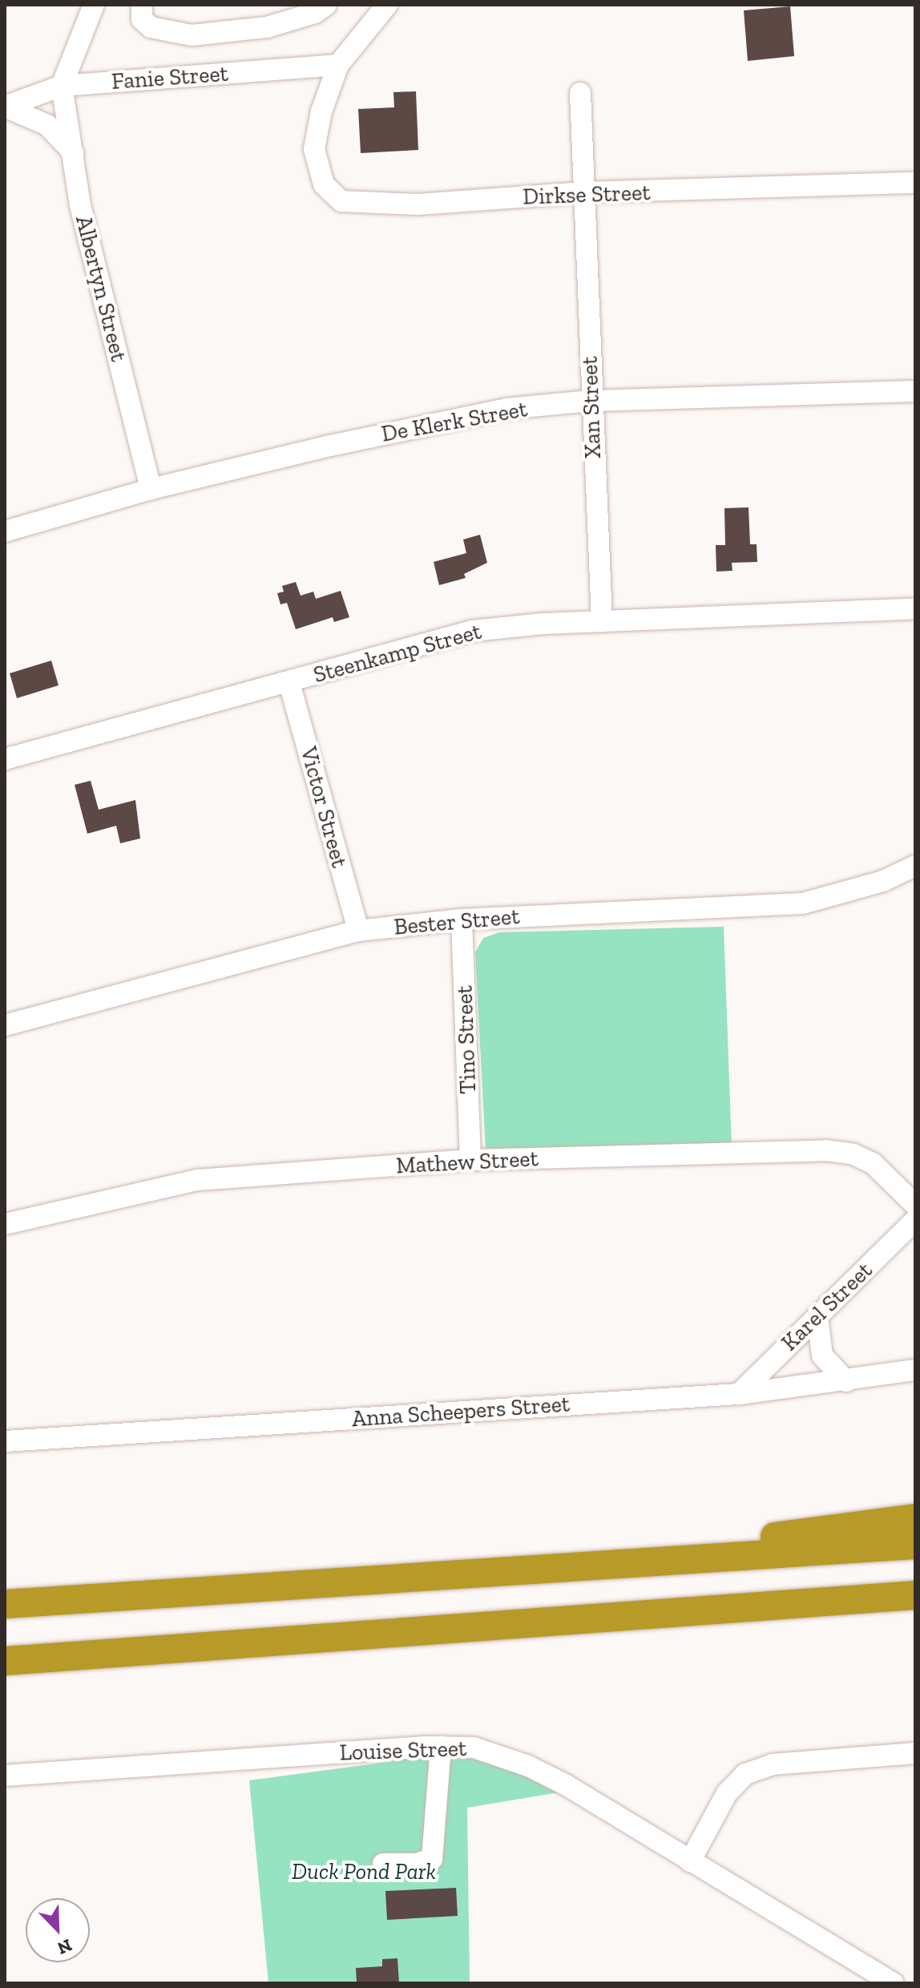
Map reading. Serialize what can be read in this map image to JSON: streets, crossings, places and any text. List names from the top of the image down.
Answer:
{
  "streets": {
    "street": [
      "Fanie Street",
      "Dirkse Street",
      "Albertyn Street",
      "Xan Street",
      "De Klerk Street",
      "Steenkamp Street",
      "Victor Street",
      "Bester Street",
      "Tino Street",
      "Mathew Street",
      "Karel Street",
      "Anna Scheepers Street",
      "Louise Street"
    ]
  },
  "crossings": [
    ["Fanie Street", "Dirkse Street"],
    ["Fanie Street", "Albertyn Street"],
    ["Dirkse Street", "Xan Street"],
    ["Albertyn Street", "De Klerk Street"],
    ["Xan Street", "De Klerk Street"],
    ["Xan Street", "Steenkamp Street"],
    ["Steenkamp Street", "Victor Street"],
    ["Victor Street", "Bester Street"],
    ["Bester Street", "Tino Street"],
    ["Tino Street", "Mathew Street"],
    ["Karel Street", "Anna Scheepers Street"]
  ],
  "parks": ["Duck Pond Park"],
  "north": "bottom right"
}
